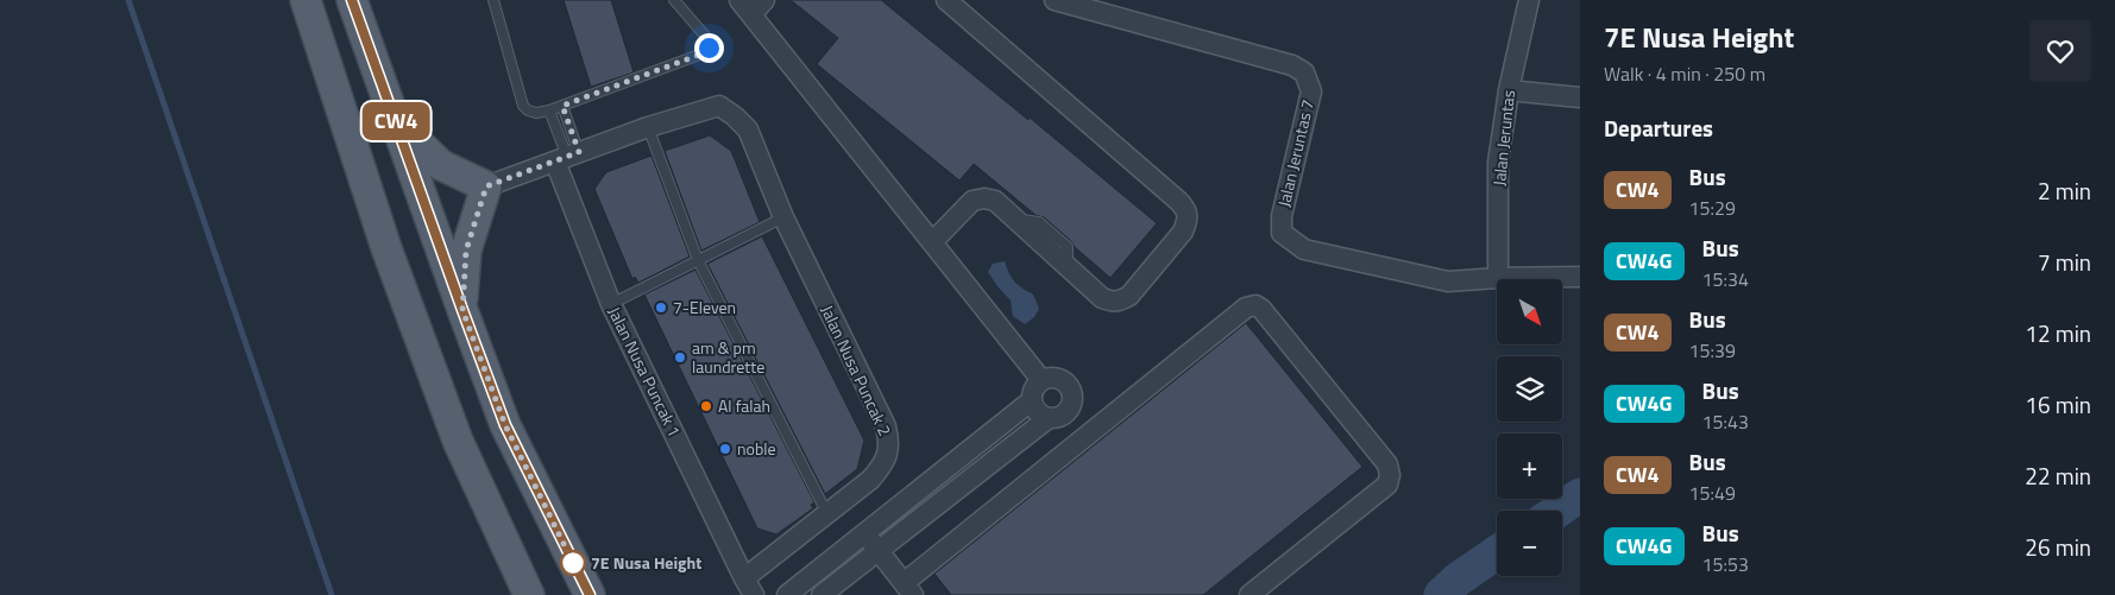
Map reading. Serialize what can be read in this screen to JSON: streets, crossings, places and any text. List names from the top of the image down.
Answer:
{
  "streets": {
    "street": [
      "Jalan Jeruntas",
      "Jalan Jeruntas 7",
      "Jalan Nusa Puncak 2",
      "Jalan Nusa Puncak 1"
    ]
  },
  "crossings": [
    ["Jalan Jeruntas", "Jalan Jeruntas 7"],
    ["Jalan Nusa Puncak 2", "Jalan Nusa Puncak 1"]
  ],
  "places": [
    "7-Eleven",
    "am & pm laundrette",
    "Al falah",
    "noble",
    "7E Nusa Height"
  ],
  "lines": ["bus line CW4"],
  "north": "bottom right",
  "page": {
    "on_map": "CW4",
    "heading": [
      ["7E Nusa Height", "Walk · 4 min · 250 m"],
      "Departures"
    ],
    "list": [
      {
        "mark": "CW4",
        "name": "Bus",
        "note": "15:29",
        "value": "2 min"
      },
      {
        "mark": "CW4G",
        "name": "Bus",
        "note": "15:34",
        "value": "7 min"
      },
      {
        "mark": "CW4",
        "name": "Bus",
        "note": "15:39",
        "value": "12 min"
      },
      {
        "mark": "CW4G",
        "name": "Bus",
        "note": "15:43",
        "value": "16 min"
      },
      {
        "mark": "CW4",
        "name": "Bus",
        "note": "15:49",
        "value": "22 min"
      },
      {
        "mark": "CW4G",
        "name": "Bus",
        "note": "15:53",
        "value": "26 min"
      }
    ],
    "map_buttons": ["+", "−"]
  }
}
